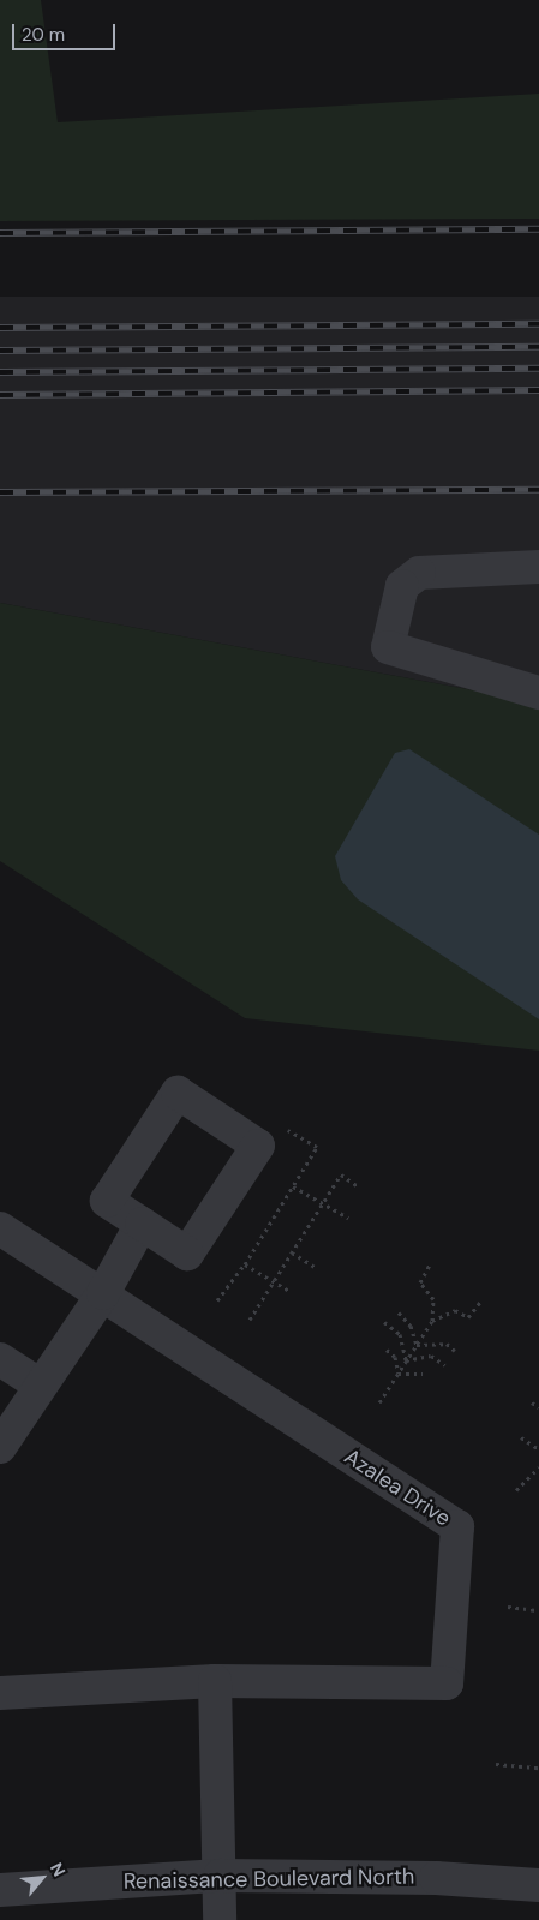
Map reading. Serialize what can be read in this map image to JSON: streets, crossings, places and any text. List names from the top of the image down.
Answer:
{
  "streets": {
    "street": ["Azalea Drive", "Renaissance Boulevard North"]
  },
  "scale_bar": "20 m",
  "north": "top right"
}
